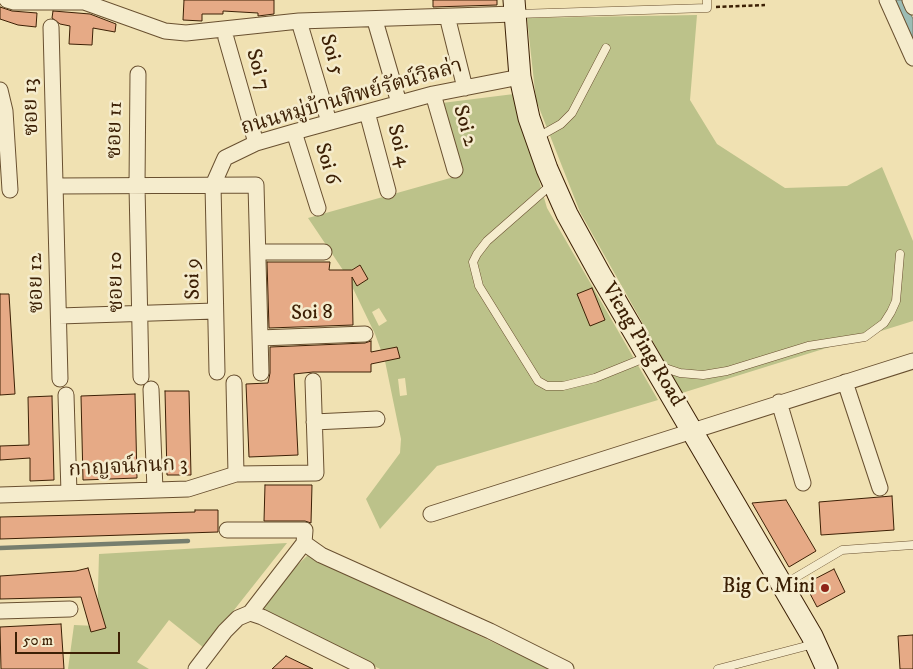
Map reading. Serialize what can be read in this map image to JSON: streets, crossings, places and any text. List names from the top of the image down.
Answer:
{
  "streets": {
    "street": [
      "Soi 5",
      "Soi 7",
      "ถนนหมู่บ้านทิพย์รัตน์วิลล่า",
      "ซอย 13",
      "Soi 2",
      "ซอย 11",
      "Soi 4",
      "Soi 6",
      "Soi 9",
      "ซอย 10",
      "ซอย 12",
      "Soi 8",
      "Vieng Ping Road",
      "กาญจน์กนก 3"
    ]
  },
  "crossings": [
    ["Soi 5", "ถนนหมู่บ้านทิพย์รัตน์วิลล่า"],
    ["Soi 7", "ถนนหมู่บ้านทิพย์รัตน์วิลล่า"],
    ["ถนนหมู่บ้านทิพย์รัตน์วิลล่า", "Soi 2"],
    ["ถนนหมู่บ้านทิพย์รัตน์วิลล่า", "Soi 4"],
    ["ถนนหมู่บ้านทิพย์รัตน์วิลล่า", "Soi 6"],
    ["ถนนหมู่บ้านทิพย์รัตน์วิลล่า", "Soi 9"],
    ["ถนนหมู่บ้านทิพย์รัตน์วิลล่า", "Soi 8"],
    ["ถนนหมู่บ้านทิพย์รัตน์วิลล่า", "Vieng Ping Road"],
    ["ซอย 13", "ซอย 12"],
    ["ซอย 11", "ซอย 10"],
    ["Soi 9", "Soi 8"]
  ],
  "places": ["Big C Mini"],
  "scale_bar": "50 m"
}
